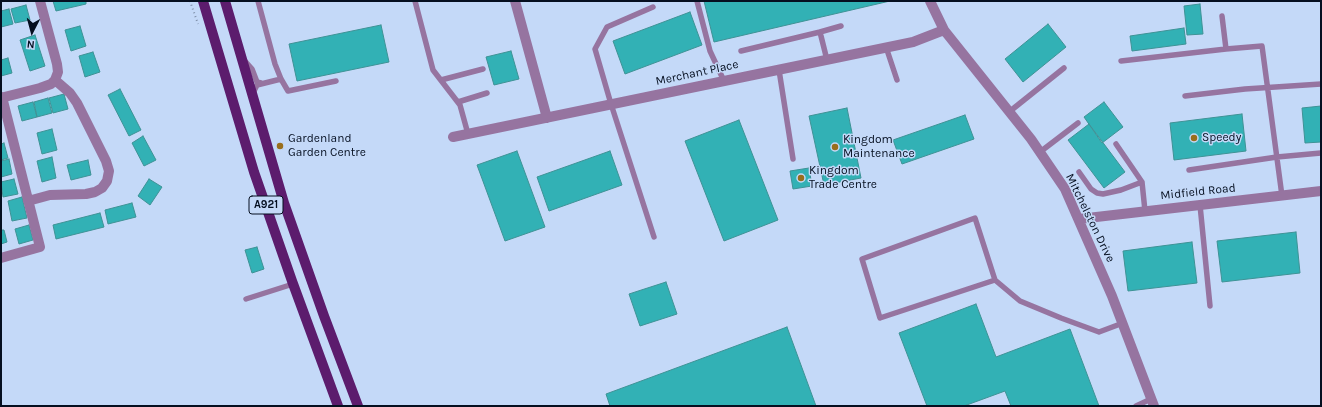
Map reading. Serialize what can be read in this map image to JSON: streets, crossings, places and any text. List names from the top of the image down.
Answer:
{
  "streets": {
    "main road": ["A921"],
    "street": ["Merchant Place", "Midfield Road", "Mitchelston Drive"]
  },
  "crossings": [
    ["Merchant Place", "Mitchelston Drive"],
    ["Midfield Road", "Mitchelston Drive"]
  ],
  "places": [
    "Speedy",
    "Gardenland Garden Centre",
    "Kingdom Maintenance",
    "Kingdom Trade Centre"
  ],
  "north": "bottom"
}
